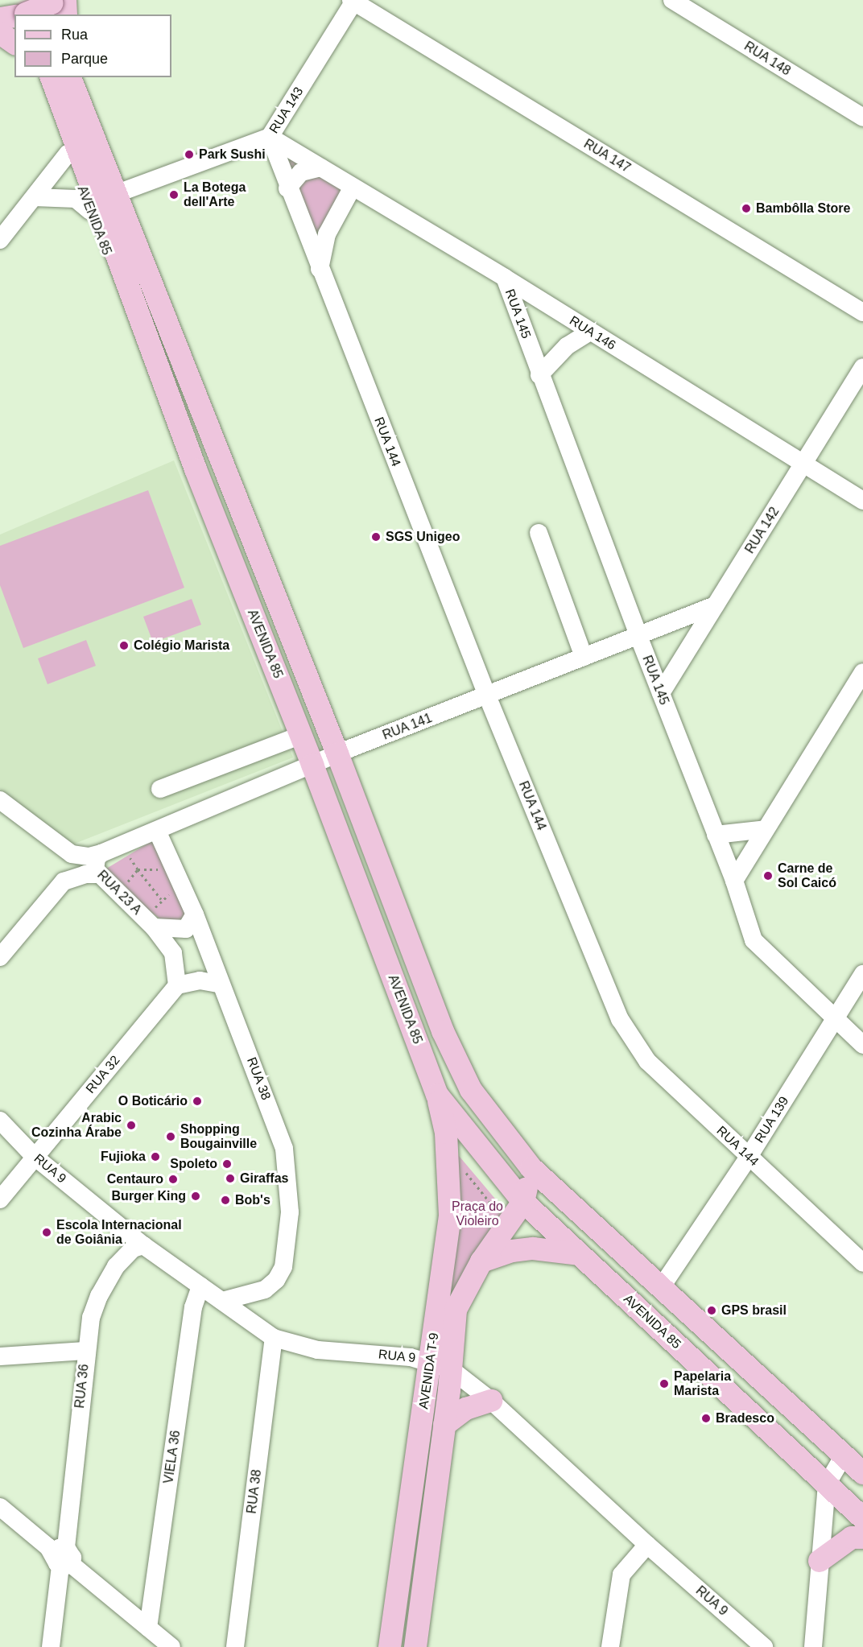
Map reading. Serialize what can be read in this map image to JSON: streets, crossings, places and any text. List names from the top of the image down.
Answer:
{
  "streets": {
    "main road": ["AVENIDA 85", "AVENIDA T-9"],
    "street": [
      "RUA 148",
      "RUA 143",
      "RUA 147",
      "RUA 145",
      "RUA 146",
      "RUA 144",
      "RUA 142",
      "RUA 141",
      "RUA 23 A",
      "RUA 32",
      "RUA 38",
      "RUA 139",
      "RUA 9",
      "RUA 36",
      "VIELA 36"
    ]
  },
  "crossings": [
    ["RUA 143", "RUA 147"],
    ["RUA 143", "AVENIDA 85"],
    ["RUA 143", "RUA 146"],
    ["RUA 143", "RUA 144"],
    ["AVENIDA 85", "RUA 141"],
    ["AVENIDA 85", "RUA 139"],
    ["AVENIDA 85", "AVENIDA T-9"],
    ["RUA 145", "RUA 146"],
    ["RUA 145", "RUA 142"],
    ["RUA 145", "RUA 141"],
    ["RUA 145", "RUA 139"],
    ["RUA 146", "RUA 144"],
    ["RUA 146", "RUA 142"],
    ["RUA 144", "RUA 141"],
    ["RUA 144", "RUA 139"],
    ["RUA 142", "RUA 141"],
    ["RUA 141", "RUA 23 A"],
    ["RUA 141", "RUA 38"],
    ["RUA 23 A", "RUA 32"],
    ["RUA 32", "RUA 9"],
    ["RUA 38", "RUA 9"],
    ["RUA 9", "AVENIDA T-9"],
    ["RUA 9", "RUA 36"],
    ["RUA 9", "VIELA 36"]
  ],
  "parks": ["Praça do Violeiro"],
  "places": [
    "Park Sushi",
    "La Botega dell'Arte",
    "Bambôlla Store",
    "SGS Unigeo",
    "Colégio Marista",
    "Carne de Sol Caicó",
    "O Boticário",
    "Arabic Cozinha Árabe",
    "Shopping Bougainville",
    "Fujioka",
    "Spoleto",
    "Giraffas",
    "Centauro",
    "Burger King",
    "Bob's",
    "Escola Internacional de Goiânia",
    "GPS brasil",
    "Papelaria Marista",
    "Bradesco"
  ],
  "legend": ["Rua", "Parque"]
}
